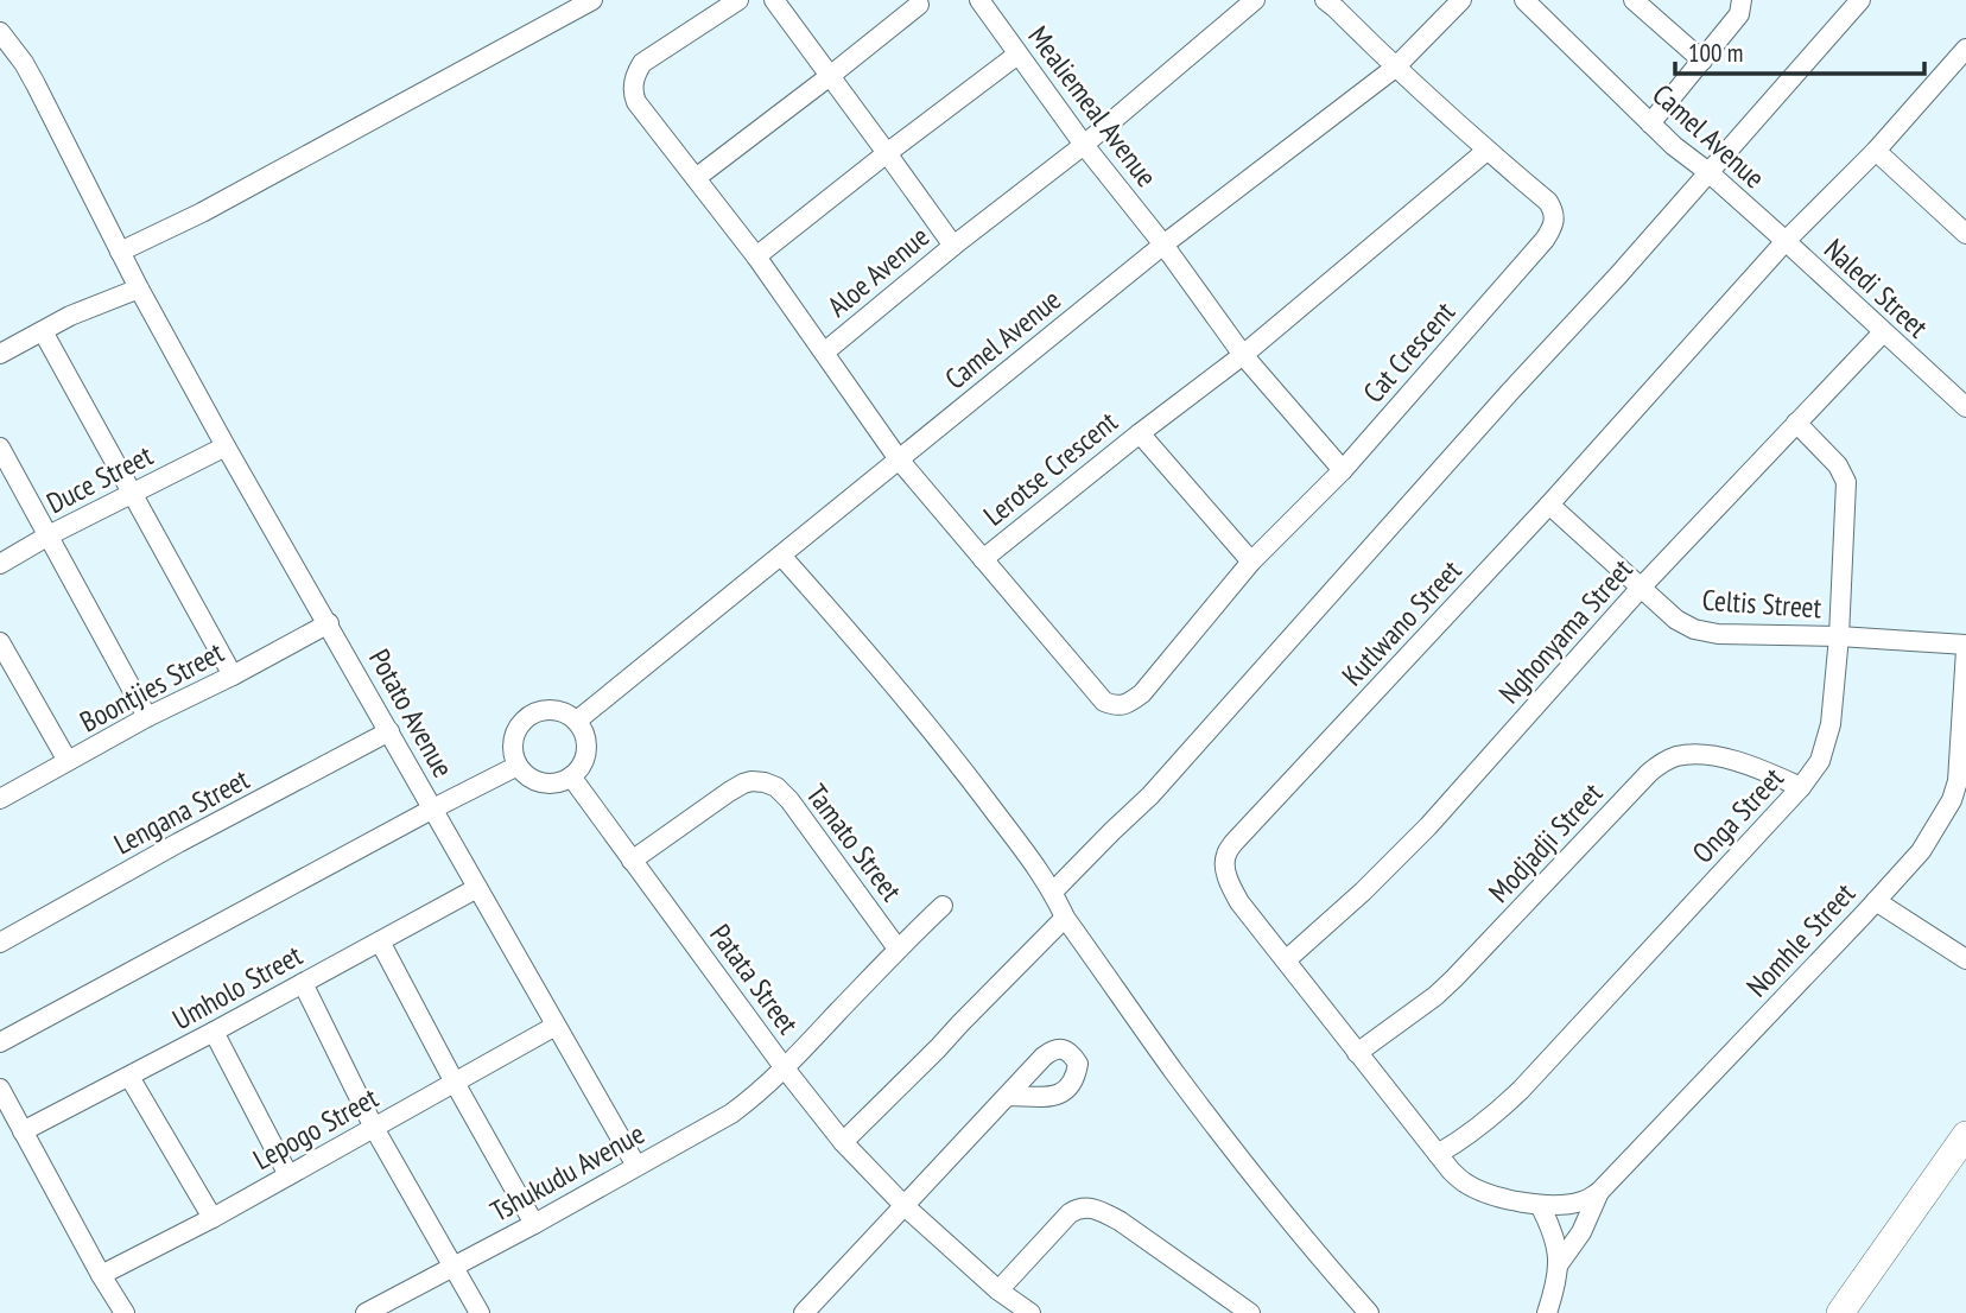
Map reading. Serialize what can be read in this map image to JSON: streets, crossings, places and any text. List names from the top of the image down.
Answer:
{
  "streets": {
    "street": [
      "Mealiemeal Avenue",
      "Camel Avenue",
      "Aloe Avenue",
      "Naledi Street",
      "Cat Crescent",
      "Lerotse Crescent",
      "Duce Street",
      "Celtis Street",
      "Kutlwano Street",
      "Nghonyama Street",
      "Boontjies Street",
      "Potato Avenue",
      "Lengana Street",
      "Onga Street",
      "Tamato Street",
      "Modjadji Street",
      "Nomhle Street",
      "Patata Street",
      "Umholo Street",
      "Lepogo Street",
      "Tshukudu Avenue"
    ]
  },
  "crossings": [
    ["Mealiemeal Avenue", "Camel Avenue"],
    ["Mealiemeal Avenue", "Aloe Avenue"],
    ["Camel Avenue", "Naledi Street"],
    ["Camel Avenue", "Cat Crescent"],
    ["Camel Avenue", "Kutlwano Street"],
    ["Camel Avenue", "Patata Street"],
    ["Naledi Street", "Kutlwano Street"],
    ["Naledi Street", "Nghonyama Street"],
    ["Cat Crescent", "Lerotse Crescent"],
    ["Duce Street", "Potato Avenue"],
    ["Celtis Street", "Kutlwano Street"],
    ["Celtis Street", "Nghonyama Street"],
    ["Celtis Street", "Onga Street"],
    ["Celtis Street", "Nomhle Street"],
    ["Kutlwano Street", "Nghonyama Street"],
    ["Kutlwano Street", "Onga Street"],
    ["Kutlwano Street", "Modjadji Street"],
    ["Kutlwano Street", "Nomhle Street"],
    ["Nghonyama Street", "Onga Street"],
    ["Boontjies Street", "Potato Avenue"],
    ["Potato Avenue", "Lengana Street"],
    ["Potato Avenue", "Umholo Street"],
    ["Potato Avenue", "Lepogo Street"],
    ["Potato Avenue", "Tshukudu Avenue"],
    ["Onga Street", "Modjadji Street"],
    ["Tamato Street", "Patata Street"],
    ["Tamato Street", "Tshukudu Avenue"],
    ["Patata Street", "Tshukudu Avenue"]
  ],
  "scale_bar": "100 m"
}
